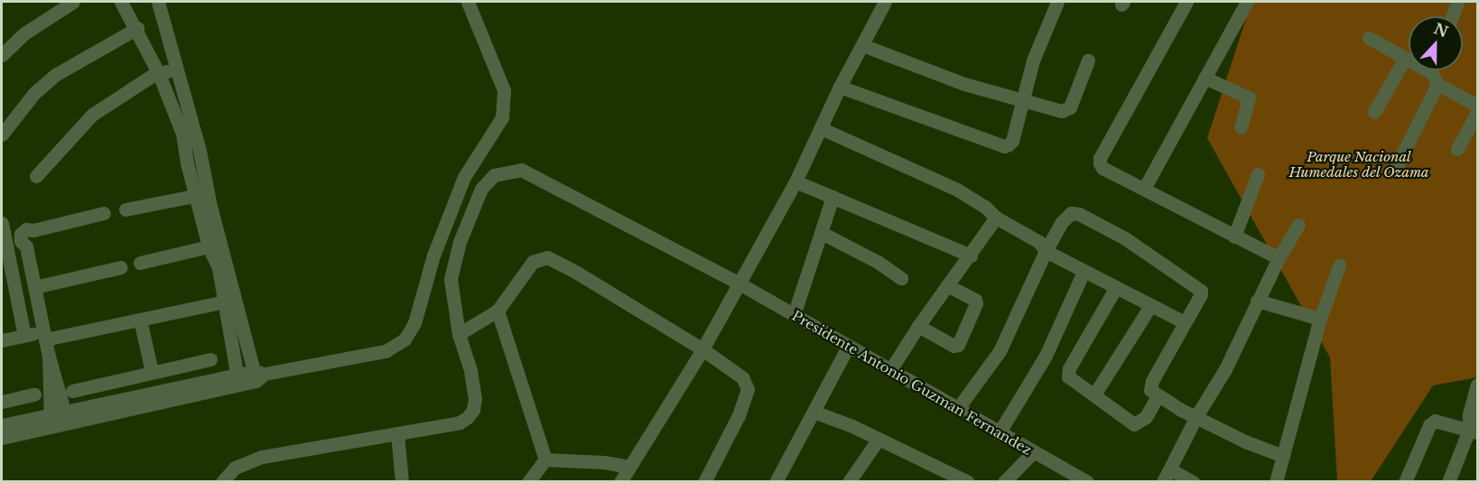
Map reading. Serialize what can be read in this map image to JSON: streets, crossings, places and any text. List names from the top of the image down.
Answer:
{
  "streets": {
    "street": ["Presidente Antonio Guzman Fernandez"]
  },
  "parks": ["Parque Nacional Humedales del Ozama"],
  "north": "top"
}
